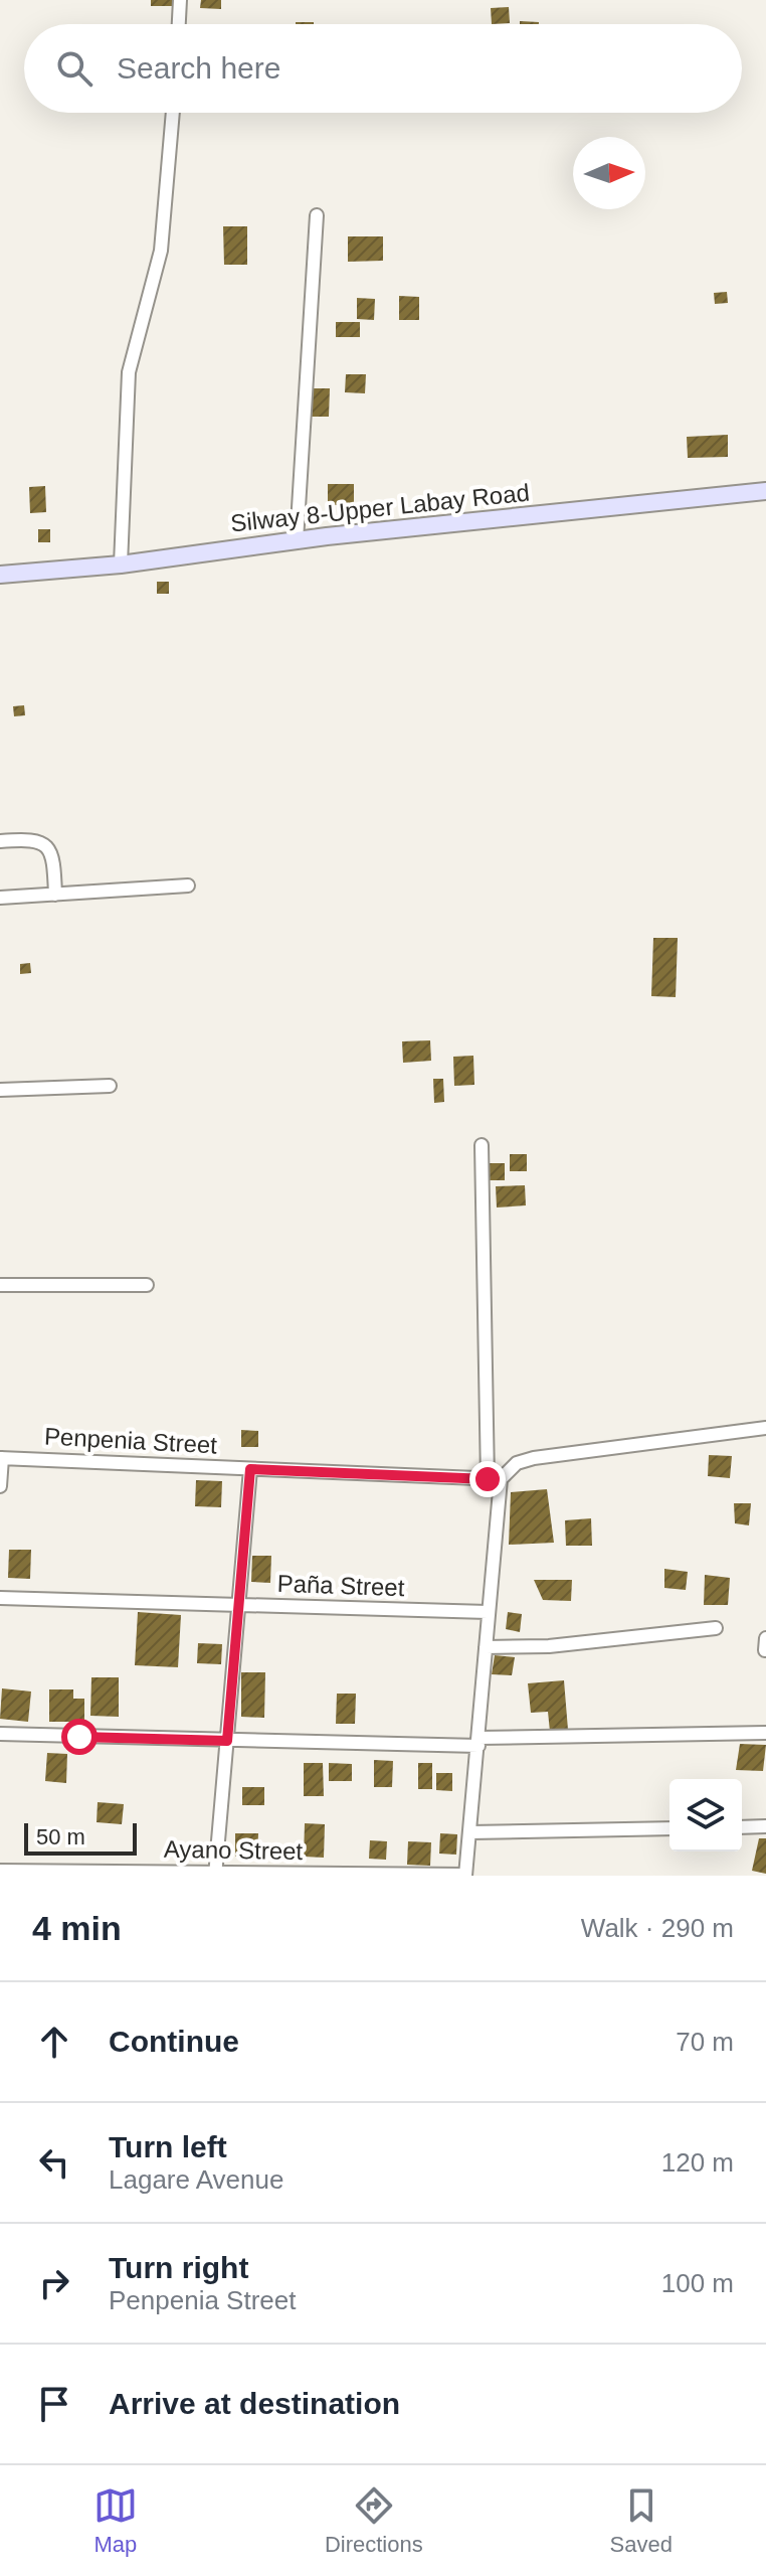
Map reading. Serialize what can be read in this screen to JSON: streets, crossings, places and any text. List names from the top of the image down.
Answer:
{
  "streets": {
    "main road": ["Silway 8-Upper Labay Road"],
    "street": ["Penpenia Street", "Paña Street", "Ayano Street"]
  },
  "scale_bar": "50 m",
  "north": "right",
  "page": {
    "search": "Search here",
    "scale": "50 m",
    "heading": ["4 min", "Walk · 290 m"],
    "list": [
      ["Continue", "70 m"],
      ["Turn left", "Lagare Avenue", "120 m"],
      ["Turn right", "Penpenia Street", "100 m"],
      "Arrive at destination"
    ],
    "nav": ["Map", "Directions", "Saved"]
  }
}
